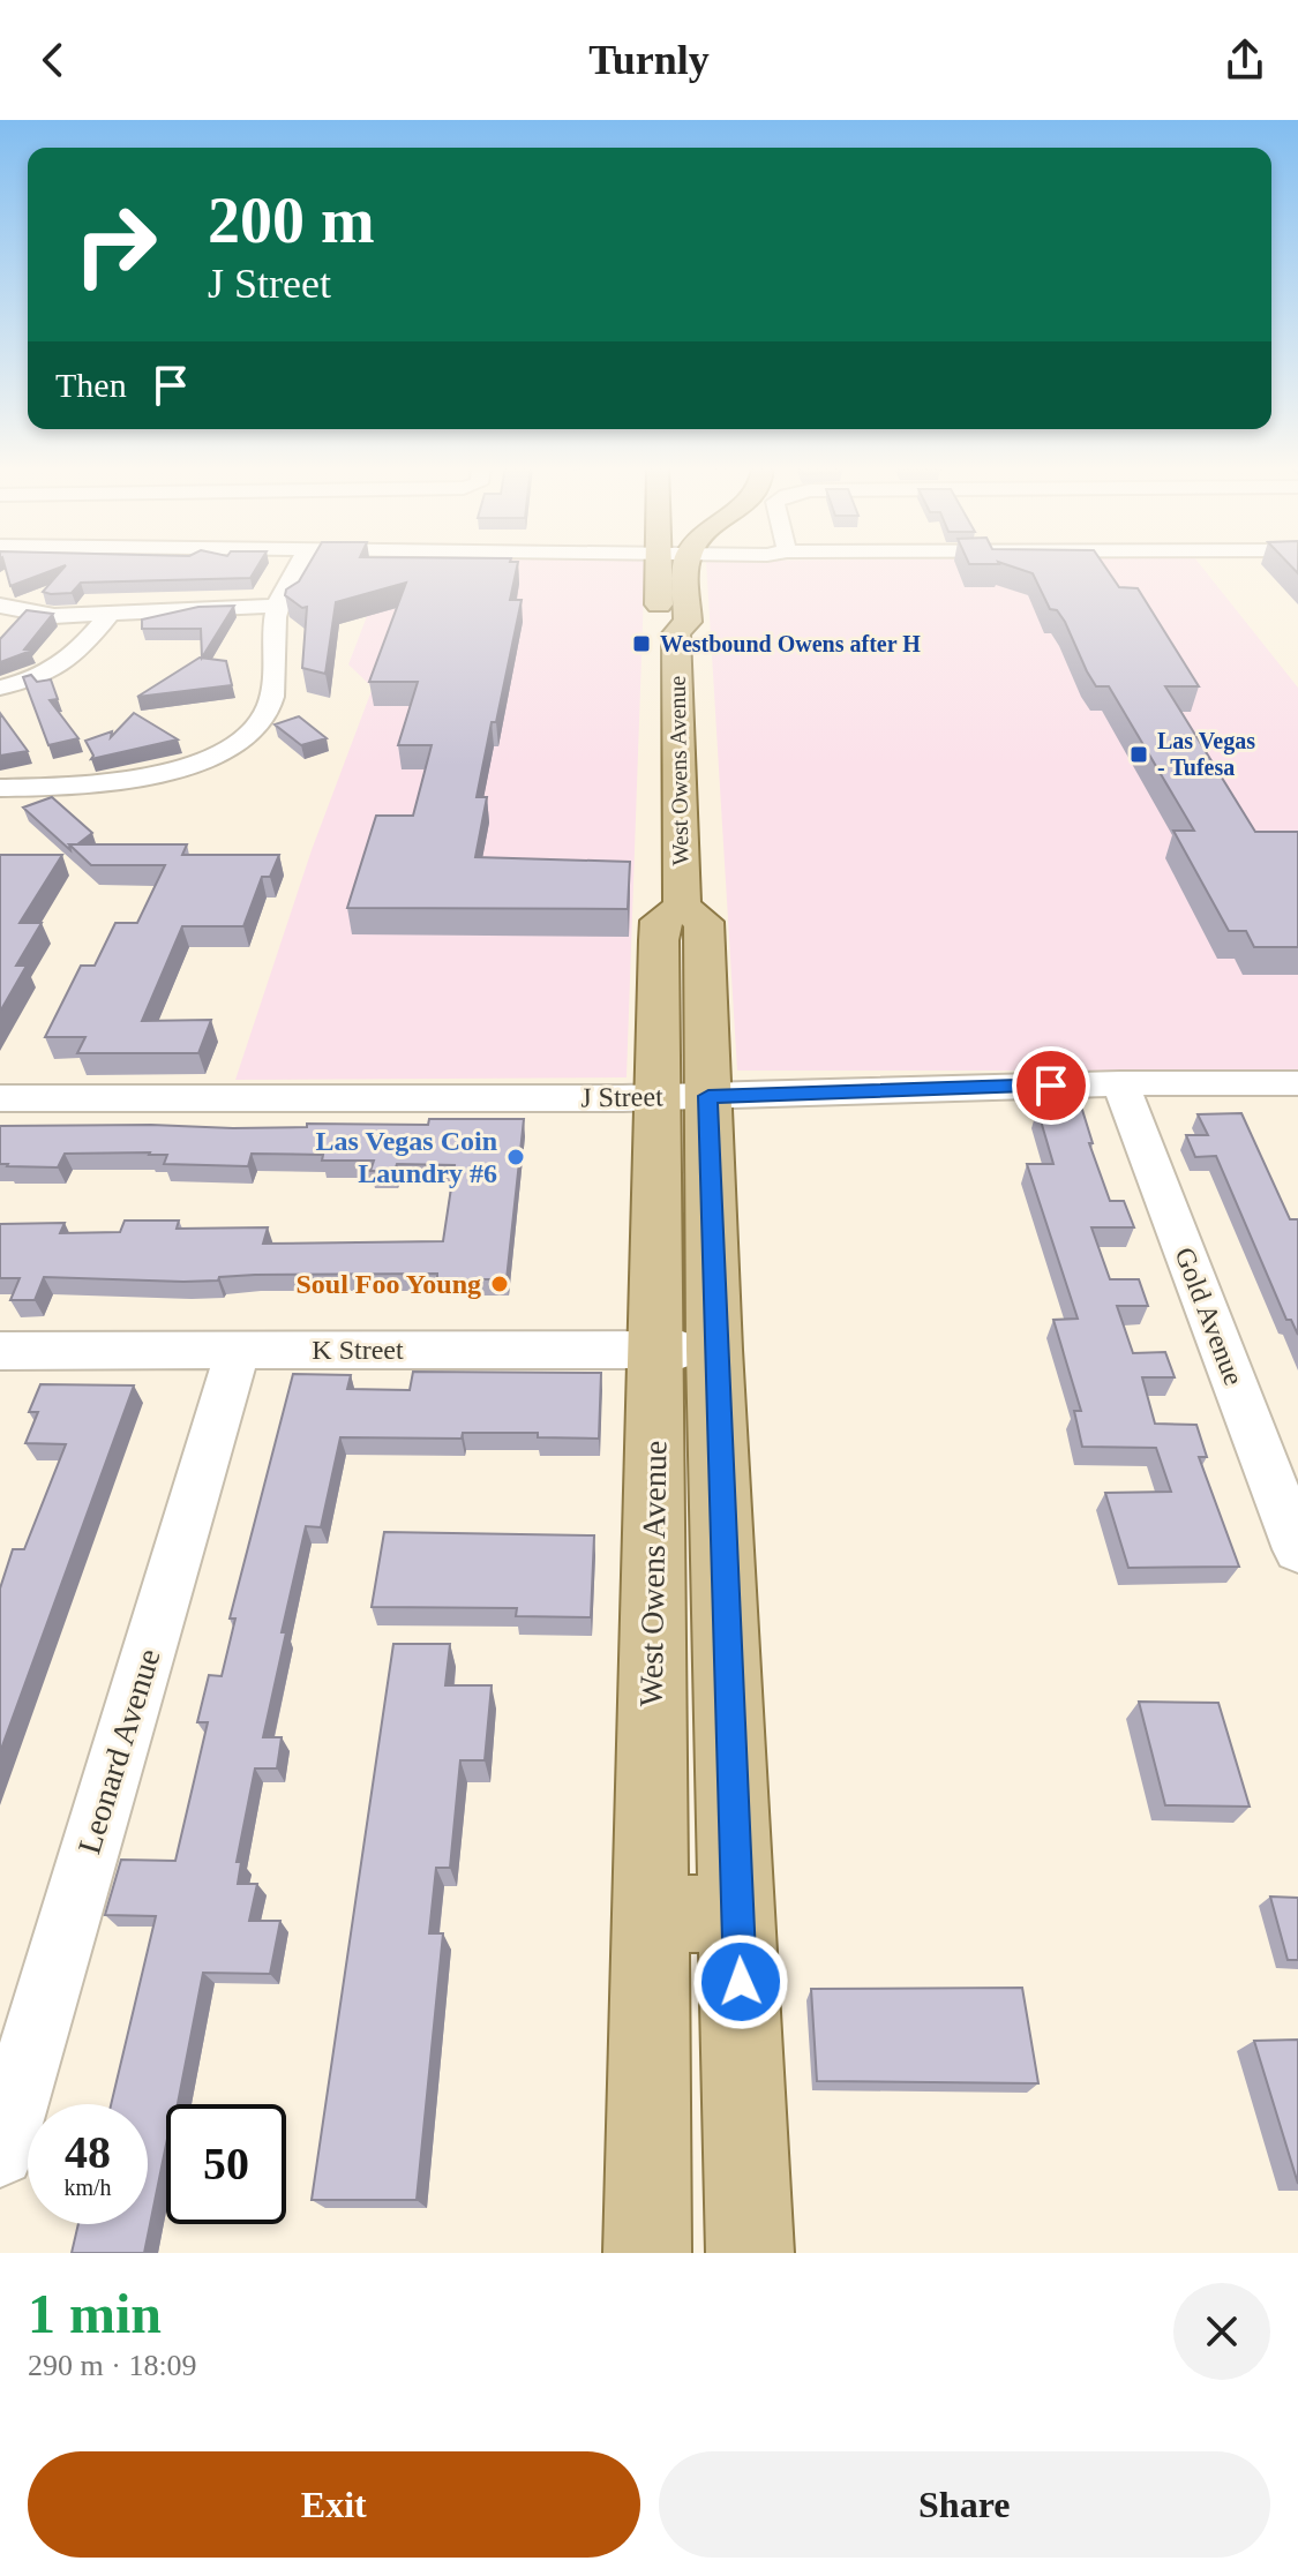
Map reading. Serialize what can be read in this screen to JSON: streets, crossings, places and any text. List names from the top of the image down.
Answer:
{
  "streets": {
    "main road": ["West Owens Avenue"],
    "street": [
      "J Street",
      "Gold Avenue",
      "K Street",
      "Leonard Avenue"
    ]
  },
  "crossings": [
    ["West Owens Avenue", "J Street"],
    ["West Owens Avenue", "K Street"],
    ["J Street", "Gold Avenue"],
    ["K Street", "Leonard Avenue"]
  ],
  "places": {
    "transit": ["Westbound Owens after H", "Las Vegas - Tufesa"],
    "other": ["Las Vegas Coin Laundry #6", "Soul Foo Young"]
  },
  "page": {
    "header": "Turnly",
    "turn": ["200 m", "J Street"],
    "then": "Then",
    "speed": "48 km/h",
    "limit": "50",
    "heading": ["1 min", "290 m · 18:09"],
    "buttons": ["Exit", "Share"]
  }
}
